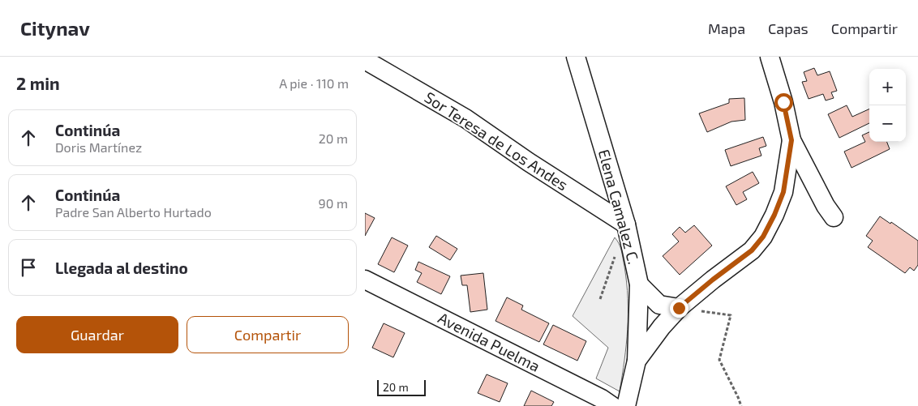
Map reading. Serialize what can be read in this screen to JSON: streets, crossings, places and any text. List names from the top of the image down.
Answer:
{
  "streets": {
    "street": ["Sor Teresa de Los Andes", "Elena Camalez C.", "Avenida Puelma"]
  },
  "crossings": [
    ["Sor Teresa de Los Andes", "Elena Camalez C."]
  ],
  "scale_bar": "20 m",
  "page": {
    "header": "Citynav",
    "nav": ["Mapa", "Capas", "Compartir"],
    "heading": ["2 min", "A pie · 110 m"],
    "map_buttons": ["+", "−"],
    "list": [
      ["Continúa", "Doris Martínez", "20 m"],
      ["Continúa", "Padre San Alberto Hurtado", "90 m"],
      "Llegada al destino"
    ],
    "buttons": ["Guardar", "Compartir"],
    "scale": "20 m"
  }
}
